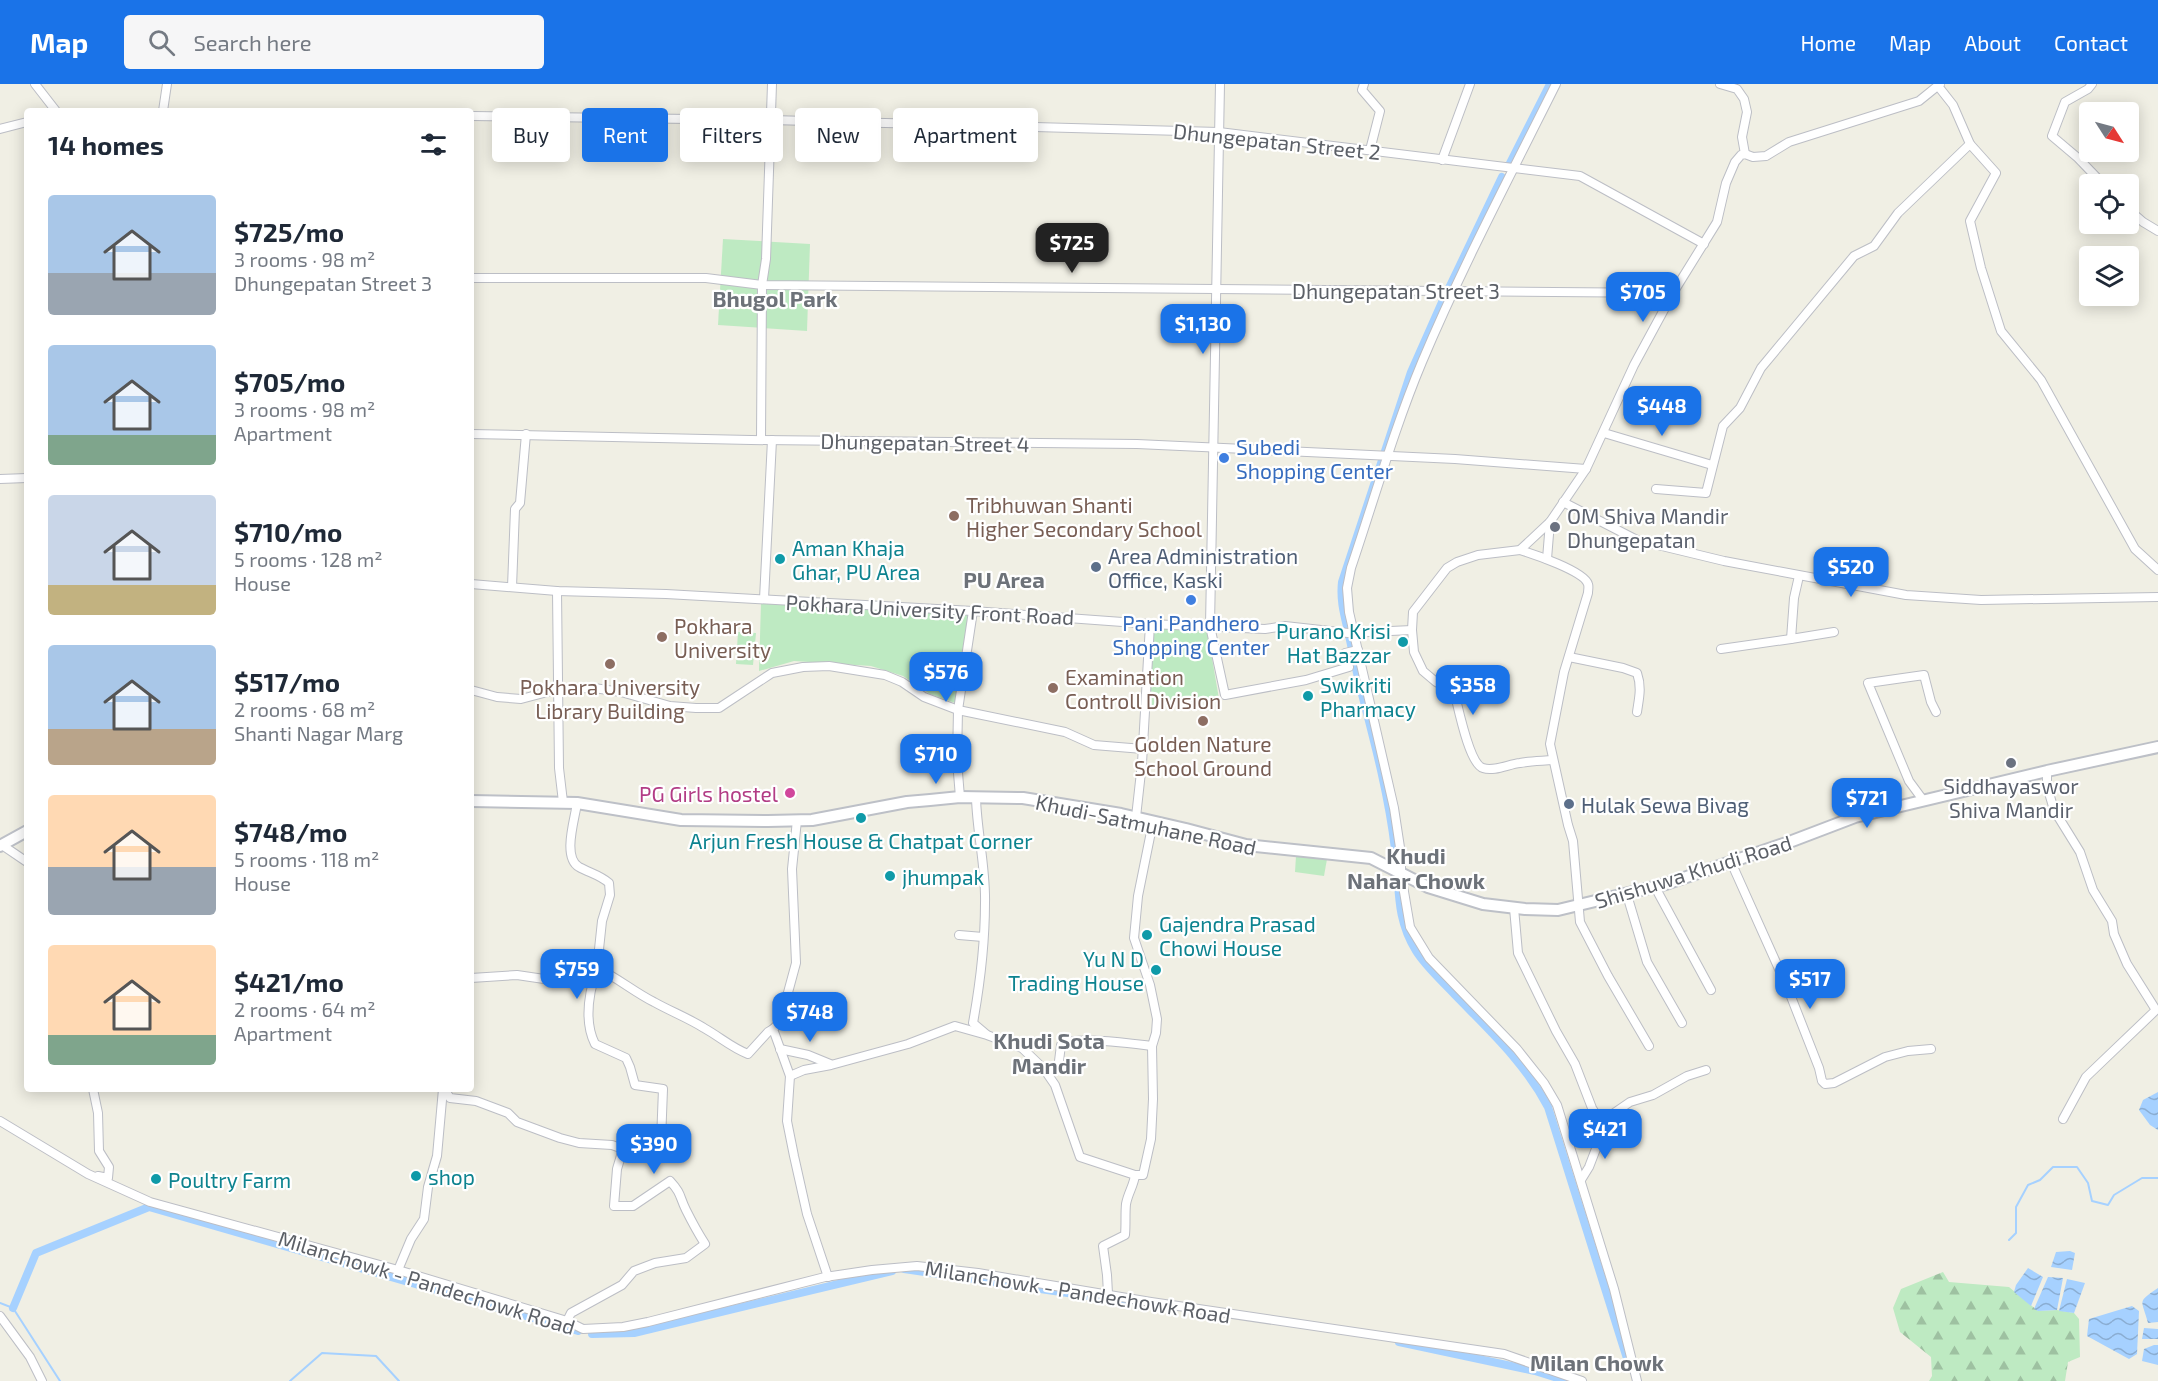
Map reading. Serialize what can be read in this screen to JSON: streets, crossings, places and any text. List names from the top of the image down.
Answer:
{
  "streets": {
    "main road": ["Khudi-Satmuhane Road", "Shishuwa Khudi Road"],
    "street": [
      "Dhungepatan Street 2",
      "Dhungepatan Street 3",
      "Dhungepatan Street 4",
      "Pokhara University Front Road",
      "Milanchowk - Pandechowk Road"
    ]
  },
  "crossings": [
    ["Khudi-Satmuhane Road", "Shishuwa Khudi Road"]
  ],
  "districts": [
    "Bhugol Park",
    "PU Area",
    "Khudi Nahar Chowk",
    "Khudi Sota Mandir",
    "Milan Chowk"
  ],
  "places": [
    "Subedi Shopping Center",
    "Tribhuwan Shanti Higher Secondary School",
    "OM Shiva Mandir Dhungepatan",
    "Aman Khaja Ghar, PU Area",
    "Area Administration Office, Kaski",
    "Pani Pandhero Shopping Center",
    "Pokhara University",
    "Purano Krisi Hat Bazzar",
    "Pokhara University Library Building",
    "Examination Controll Division",
    "Swikriti Pharmacy",
    "Golden Nature School Ground",
    "Siddhayaswor Shiva Mandir",
    "PG Girls hostel",
    "Hulak Sewa Bivag",
    "Arjun Fresh House & Chatpat Corner",
    "jhumpak",
    "Gajendra Prasad Chowi House",
    "Yu N D Trading House",
    "shop",
    "Poultry Farm"
  ],
  "north": "bottom right",
  "page": {
    "header": "Map",
    "search": "Search here",
    "nav": [
      "Home",
      "Map",
      "About",
      "Contact"
    ],
    "chip": [
      "Buy",
      "Rent",
      "Filters",
      "New",
      "Apartment"
    ],
    "heading": "14 homes",
    "list": [
      {
        "name": "$725/mo",
        "note": "3 rooms · 98 m² · Dhungepatan Street 3"
      },
      {
        "name": "$705/mo",
        "note": "3 rooms · 98 m² · Apartment"
      },
      {
        "name": "$710/mo",
        "note": "5 rooms · 128 m² · House"
      },
      {
        "name": "$517/mo",
        "note": "2 rooms · 68 m² · Shanti Nagar Marg"
      },
      {
        "name": "$748/mo",
        "note": "5 rooms · 118 m² · House"
      },
      {
        "name": "$421/mo",
        "note": "2 rooms · 64 m² · Apartment"
      }
    ],
    "price": [
      "$725",
      "$705",
      "$1,130",
      "$448",
      "$520",
      "$576",
      "$358",
      "$710",
      "$721",
      "$759",
      "$517",
      "$748",
      "$421",
      "$390"
    ]
  }
}
